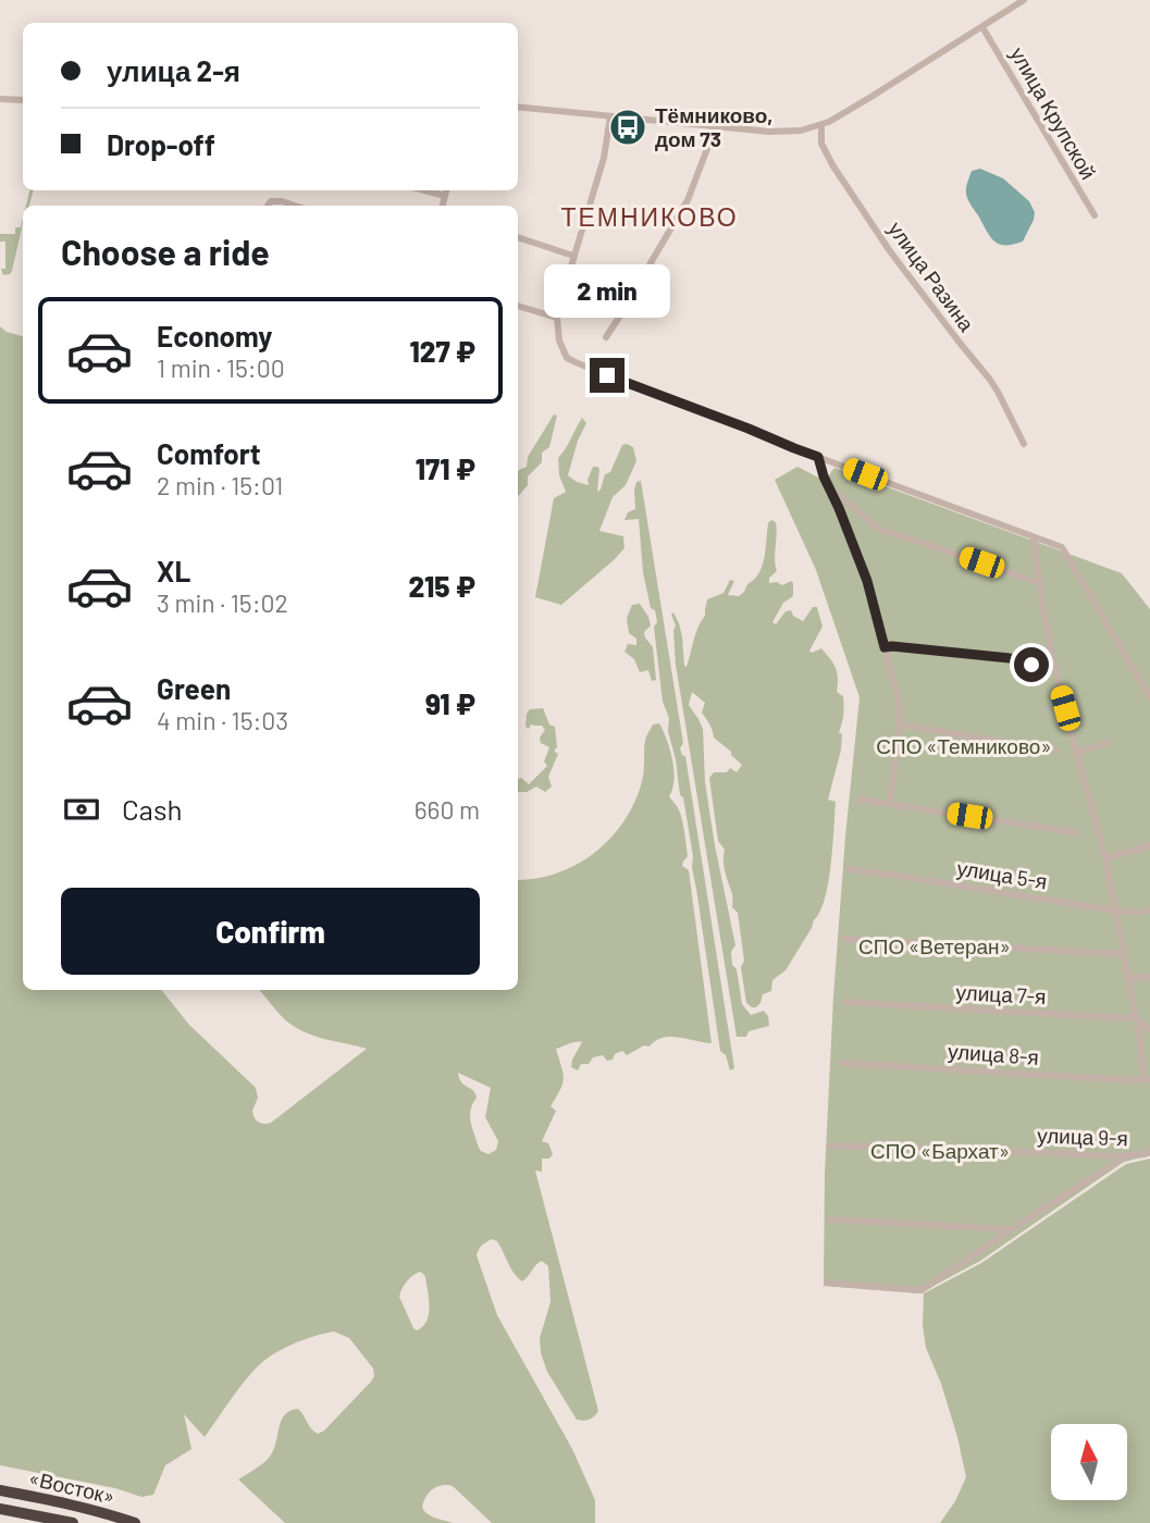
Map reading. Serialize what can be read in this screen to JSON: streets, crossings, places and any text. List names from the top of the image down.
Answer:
{
  "streets": {
    "highway": ["«Восток»"],
    "street": [
      "улица Крупской",
      "улица Разина",
      "улица 5-я",
      "улица 7-я",
      "улица 8-я",
      "улица 9-я"
    ]
  },
  "districts": ["ТЕМНИКОВО"],
  "parks": ["СПО «Темниково»", "СПО «Ветеран»", "СПО «Бархат»"],
  "places": {
    "bus stop": ["Тёмниково, дом 73"]
  },
  "north": "top",
  "page": {
    "banner": ["улица 2-я", "Drop-off"],
    "heading": "Choose a ride",
    "bubble": "2 min",
    "list": [
      {
        "name": "Economy",
        "note": "1 min · 15:00",
        "value": "127 ₽"
      },
      {
        "name": "Comfort",
        "note": "2 min · 15:01",
        "value": "171 ₽"
      },
      {
        "name": "XL",
        "note": "3 min · 15:02",
        "value": "215 ₽"
      },
      {
        "name": "Green",
        "note": "4 min · 15:03",
        "value": "91 ₽"
      }
    ],
    "pay": ["Cash", "660 m"],
    "buttons": "Confirm"
  }
}
